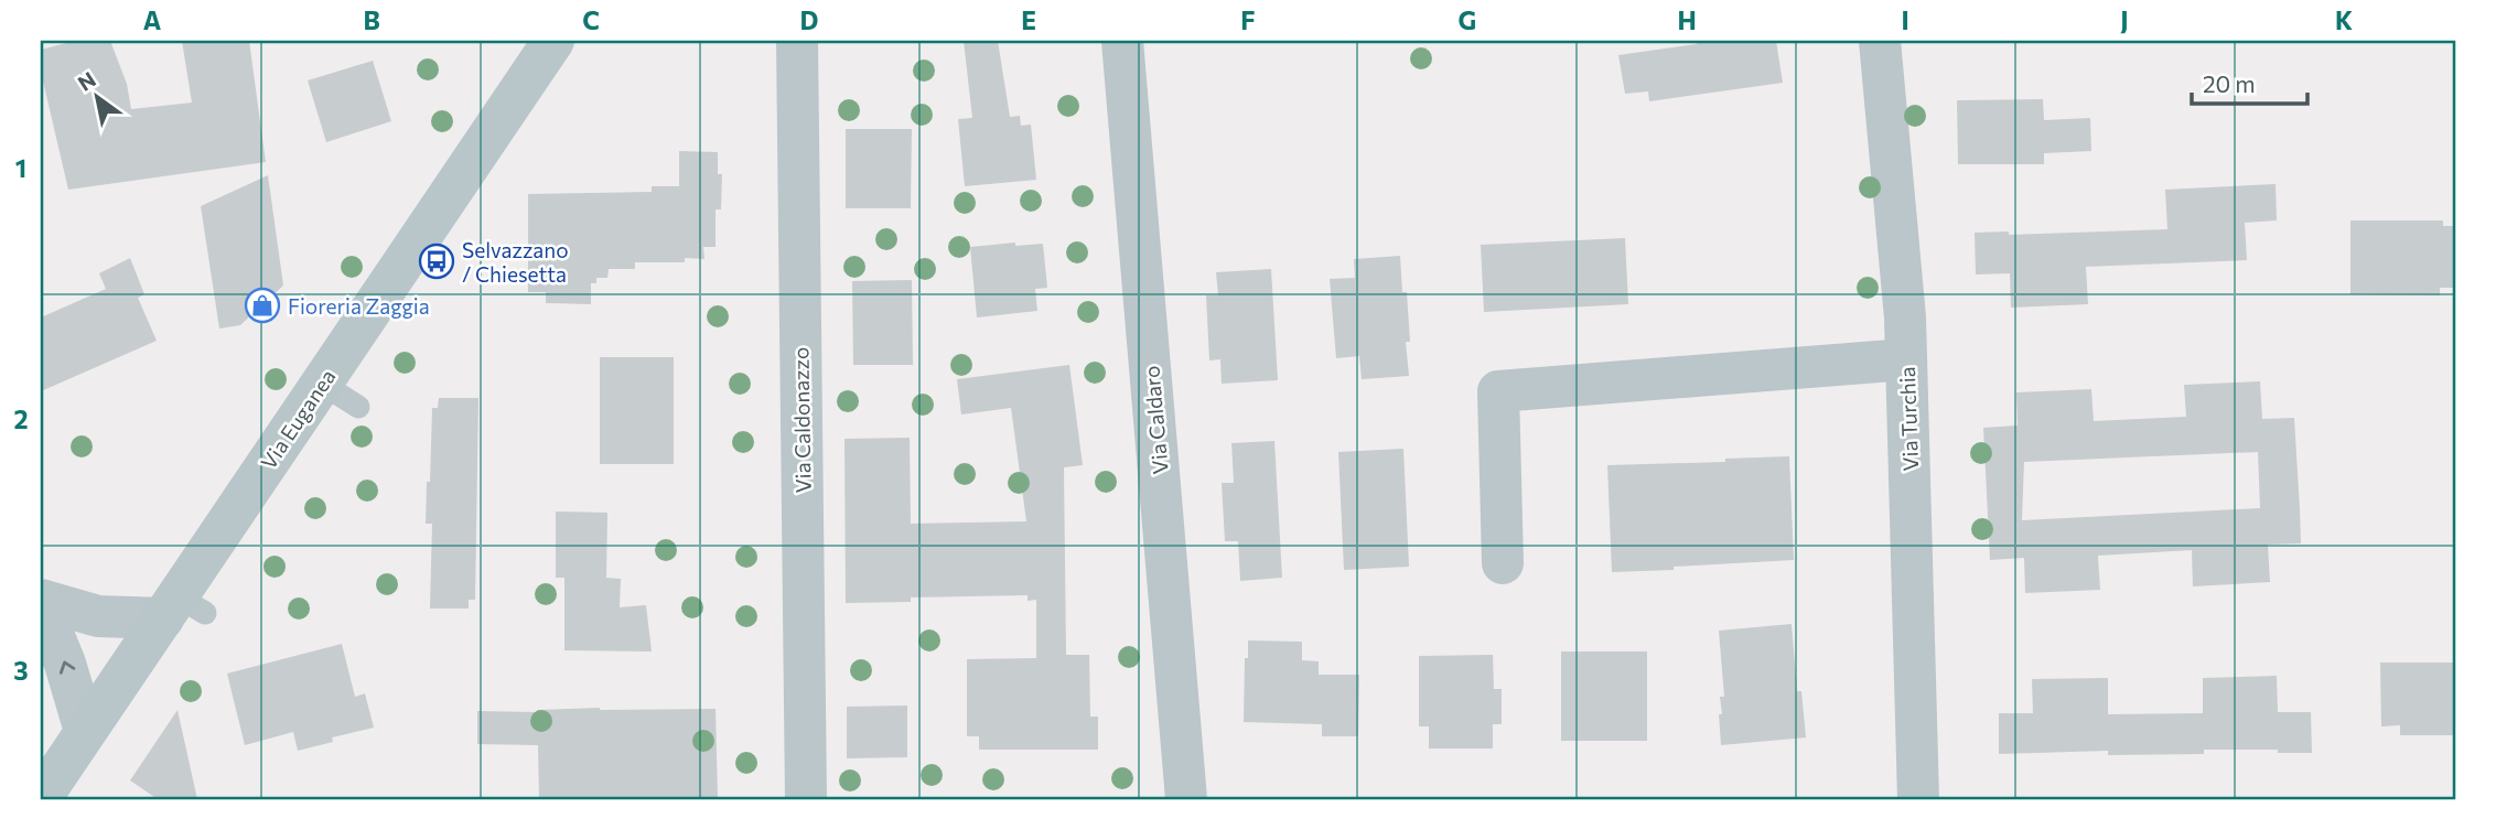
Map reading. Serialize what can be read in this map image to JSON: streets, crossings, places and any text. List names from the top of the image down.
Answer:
{
  "streets": {
    "street": [
      "Via Euganea",
      "Via Turchia",
      "Via Caldonazzo",
      "Via Caldaro"
    ]
  },
  "places": {
    "bus stop": ["Selvazzano / Chiesetta"],
    "shop": ["Fioreria Zaggia"]
  },
  "scale_bar": "20 m",
  "north": "top left",
  "grid": {
    "columns": [
      "A",
      "B",
      "C",
      "D",
      "E",
      "F",
      "G",
      "H",
      "I",
      "J",
      "K"
    ],
    "rows": ["1", "2", "3"]
  }
}
